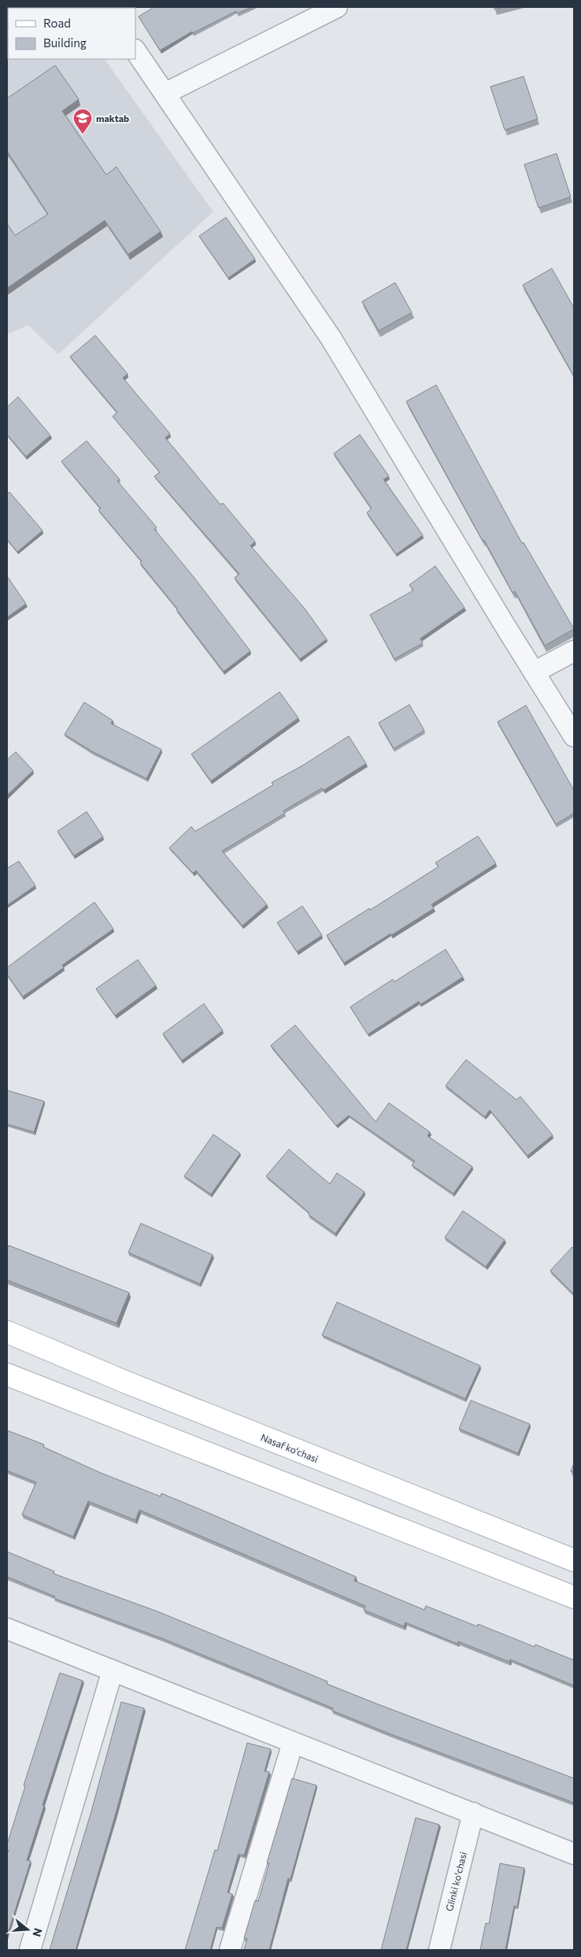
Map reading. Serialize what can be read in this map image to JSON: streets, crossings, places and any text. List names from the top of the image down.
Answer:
{
  "streets": {
    "main road": ["Nasaf ko‘chasi"],
    "street": ["Glinki ko'chasi"]
  },
  "places": {
    "school or university": ["maktab"]
  },
  "legend": ["Road", "Building"],
  "north": "right"
}
